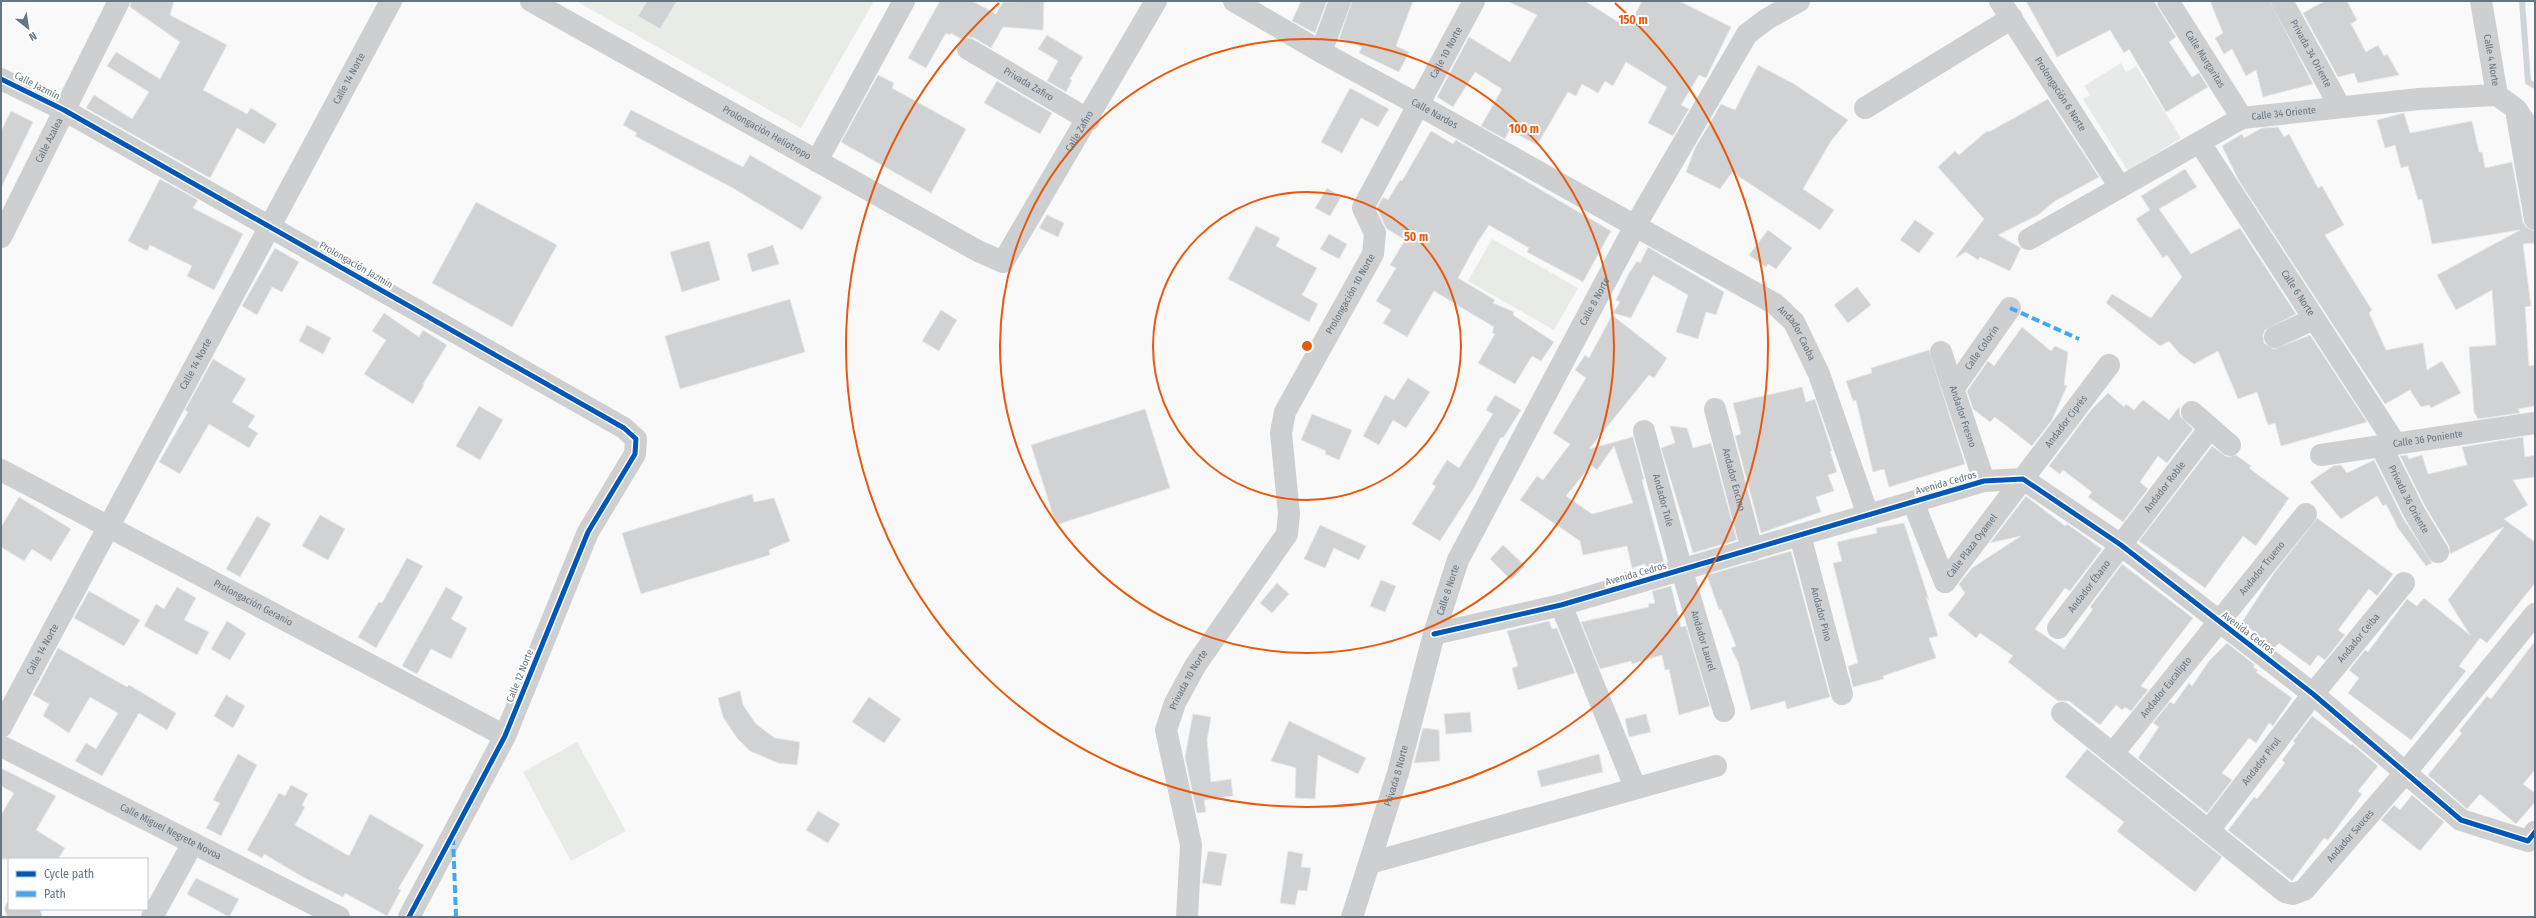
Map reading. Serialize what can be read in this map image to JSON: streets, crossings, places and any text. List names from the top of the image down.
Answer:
{
  "streets": {
    "street": [
      "Calle 10 Norte",
      "Privada 34 Oriente",
      "Calle Margaritas",
      "Calle 4 Norte",
      "Calle 14 Norte",
      "Privada Zafiro",
      "Calle Jazmín",
      "Prolongación 6 Norte",
      "Calle Nardos",
      "Calle 34 Oriente",
      "Prolongación Heliotropo",
      "Calle Zafiro",
      "Calle Azalea",
      "Prolongación Jazmín",
      "Calle 6 Norte",
      "Prolongación 10 Norte",
      "Calle 8 Norte",
      "Andador Caoba",
      "Calle Colorín",
      "Andador Fresno",
      "Andador Ciprés",
      "Calle 36 Poniente",
      "Andador Encino",
      "Avenida Cedros",
      "Andador Roble",
      "Privada 36 Oriente",
      "Andador Tule",
      "Calle Plaza Oyamel",
      "Andador Trueno",
      "Andador Ébano",
      "Prolongación Geranio",
      "Andador Pino",
      "Andador Ceiba",
      "Andador Laurel",
      "Calle 12 Norte",
      "Privada 10 Norte",
      "Andador Eucalipto",
      "Andador Pirul",
      "Privada 8 Norte",
      "Calle Miguel Negrete Novoa",
      "Andador Sauces"
    ]
  },
  "crossings": [
    ["Calle 10 Norte", "Calle Nardos"],
    ["Calle 10 Norte", "Prolongación 10 Norte"],
    ["Privada 34 Oriente", "Calle 34 Oriente"],
    ["Calle Margaritas", "Calle 34 Oriente"],
    ["Calle 4 Norte", "Calle 34 Oriente"],
    ["Calle 14 Norte", "Prolongación Jazmín"],
    ["Calle 14 Norte", "Prolongación Geranio"],
    ["Privada Zafiro", "Calle Zafiro"],
    ["Calle Jazmín", "Calle Azalea"],
    ["Calle Jazmín", "Prolongación Jazmín"],
    ["Prolongación 6 Norte", "Calle 34 Oriente"],
    ["Calle Nardos", "Prolongación 10 Norte"],
    ["Calle Nardos", "Calle 8 Norte"],
    ["Calle Nardos", "Andador Caoba"],
    ["Calle 34 Oriente", "Calle 6 Norte"],
    ["Prolongación Heliotropo", "Calle Zafiro"],
    ["Calle Azalea", "Prolongación Jazmín"],
    ["Prolongación Jazmín", "Calle 12 Norte"],
    ["Calle 6 Norte", "Calle 36 Poniente"],
    ["Calle 6 Norte", "Privada 36 Oriente"],
    ["Prolongación 10 Norte", "Privada 10 Norte"],
    ["Calle 8 Norte", "Andador Caoba"],
    ["Calle 8 Norte", "Avenida Cedros"],
    ["Calle 8 Norte", "Privada 8 Norte"],
    ["Andador Caoba", "Avenida Cedros"],
    ["Calle Colorín", "Andador Fresno"],
    ["Andador Fresno", "Avenida Cedros"],
    ["Andador Ciprés", "Avenida Cedros"],
    ["Andador Ciprés", "Calle Plaza Oyamel"],
    ["Calle 36 Poniente", "Privada 36 Oriente"],
    ["Andador Encino", "Avenida Cedros"],
    ["Avenida Cedros", "Andador Roble"],
    ["Avenida Cedros", "Andador Tule"],
    ["Avenida Cedros", "Calle Plaza Oyamel"],
    ["Avenida Cedros", "Andador Trueno"],
    ["Avenida Cedros", "Andador Ébano"],
    ["Avenida Cedros", "Andador Pino"],
    ["Avenida Cedros", "Andador Ceiba"],
    ["Avenida Cedros", "Andador Laurel"],
    ["Avenida Cedros", "Andador Eucalipto"],
    ["Avenida Cedros", "Andador Pirul"],
    ["Avenida Cedros", "Privada 8 Norte"],
    ["Avenida Cedros", "Andador Sauces"],
    ["Andador Roble", "Andador Ébano"],
    ["Andador Tule", "Andador Laurel"],
    ["Andador Trueno", "Andador Eucalipto"],
    ["Prolongación Geranio", "Calle 12 Norte"],
    ["Andador Ceiba", "Andador Pirul"],
    ["Andador Pirul", "Andador Sauces"]
  ],
  "legend": ["Cycle path", "Path"],
  "north": "bottom right",
  "rings": ["150 m", "100 m", "50 m"]
}
